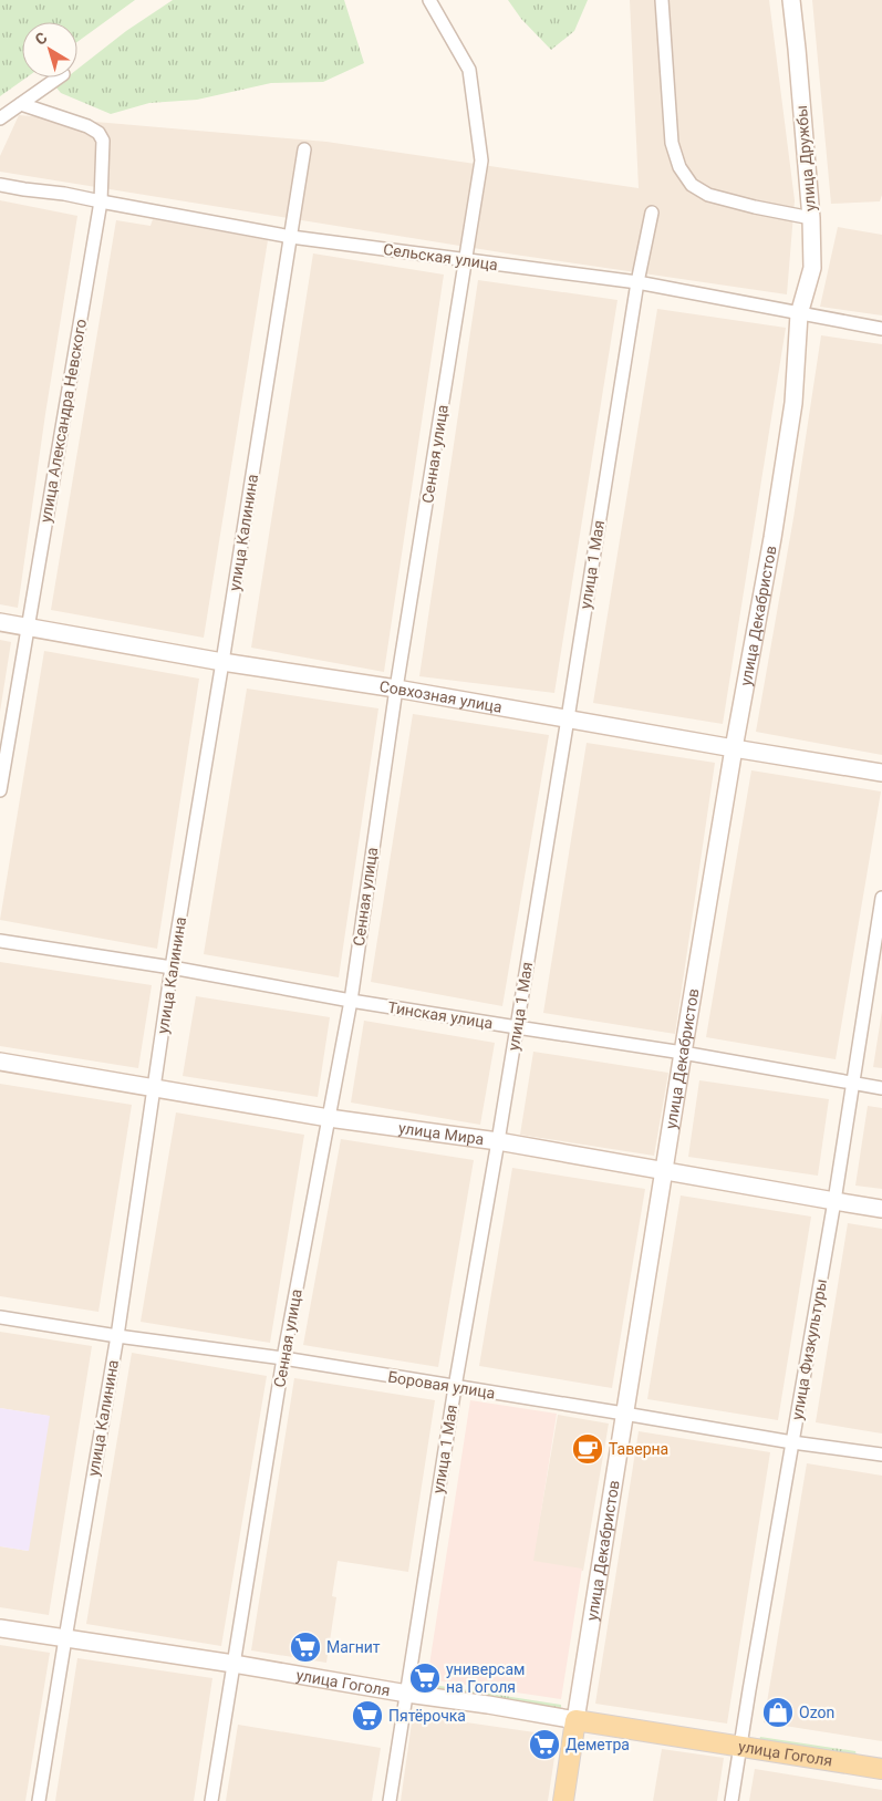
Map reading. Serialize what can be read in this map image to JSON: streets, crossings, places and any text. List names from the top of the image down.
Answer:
{
  "streets": {
    "main road": ["улица Декабристов", "улица Гоголя"],
    "street": [
      "улица Дружбы",
      "Сельская улица",
      "улица Александра Невского",
      "Сенная улица",
      "улица Калинина",
      "улица 1 Мая",
      "Совхозная улица",
      "Тинская улица",
      "улица Мира",
      "улица Физкультуры",
      "Боровая улица"
    ]
  },
  "crossings": [
    ["улица Дружбы", "Сельская улица"],
    ["улица Дружбы", "улица Декабристов"],
    ["Сельская улица", "улица Александра Невского"],
    ["Сельская улица", "Сенная улица"],
    ["Сельская улица", "улица Калинина"],
    ["Сельская улица", "улица 1 Мая"],
    ["Сельская улица", "улица Декабристов"],
    ["улица Александра Невского", "Совхозная улица"],
    ["Сенная улица", "Совхозная улица"],
    ["Сенная улица", "Тинская улица"],
    ["Сенная улица", "улица Мира"],
    ["Сенная улица", "Боровая улица"],
    ["Сенная улица", "улица Гоголя"],
    ["улица Калинина", "Совхозная улица"],
    ["улица Калинина", "Тинская улица"],
    ["улица Калинина", "улица Мира"],
    ["улица Калинина", "Боровая улица"],
    ["улица Калинина", "улица Гоголя"],
    ["улица 1 Мая", "Совхозная улица"],
    ["улица 1 Мая", "Тинская улица"],
    ["улица 1 Мая", "улица Мира"],
    ["улица 1 Мая", "Боровая улица"],
    ["улица 1 Мая", "улица Гоголя"],
    ["улица Декабристов", "Совхозная улица"],
    ["улица Декабристов", "Тинская улица"],
    ["улица Декабристов", "улица Мира"],
    ["улица Декабристов", "Боровая улица"],
    ["улица Декабристов", "улица Гоголя"],
    ["Тинская улица", "улица Физкультуры"],
    ["улица Мира", "улица Физкультуры"],
    ["улица Физкультуры", "Боровая улица"],
    ["улица Физкультуры", "улица Гоголя"]
  ],
  "places": {
    "cafe": ["Таверна"],
    "supermarket": [
      "Магнит",
      "универсам на Гоголя",
      "Пятёрочка",
      "Деметра"
    ],
    "shop": ["Ozon"]
  },
  "north": "top left"
}
